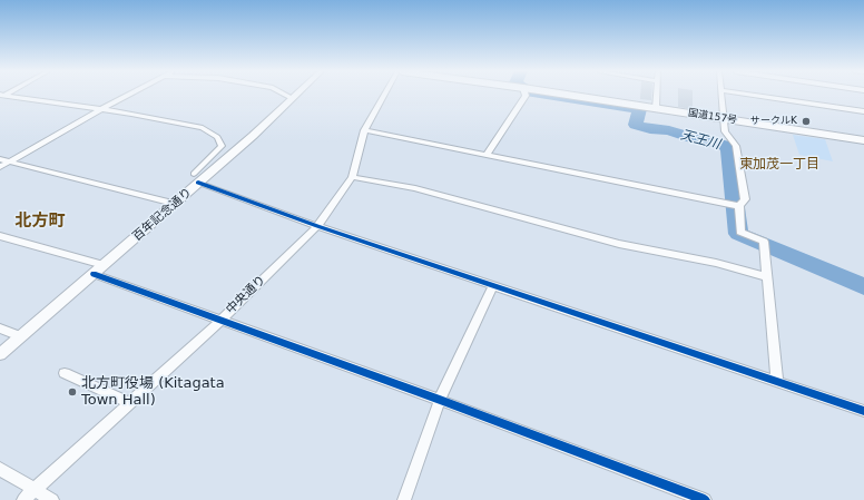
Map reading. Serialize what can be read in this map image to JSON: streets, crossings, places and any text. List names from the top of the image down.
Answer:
{
  "streets": {
    "highway": ["国道157号"],
    "street": ["百年記念通り", "中央通り"]
  },
  "districts": ["東加茂一丁目", "北方町"],
  "water": ["天王川"],
  "places": ["サークルK", "北方町役場 (Kitagata Town Hall)"]
}
